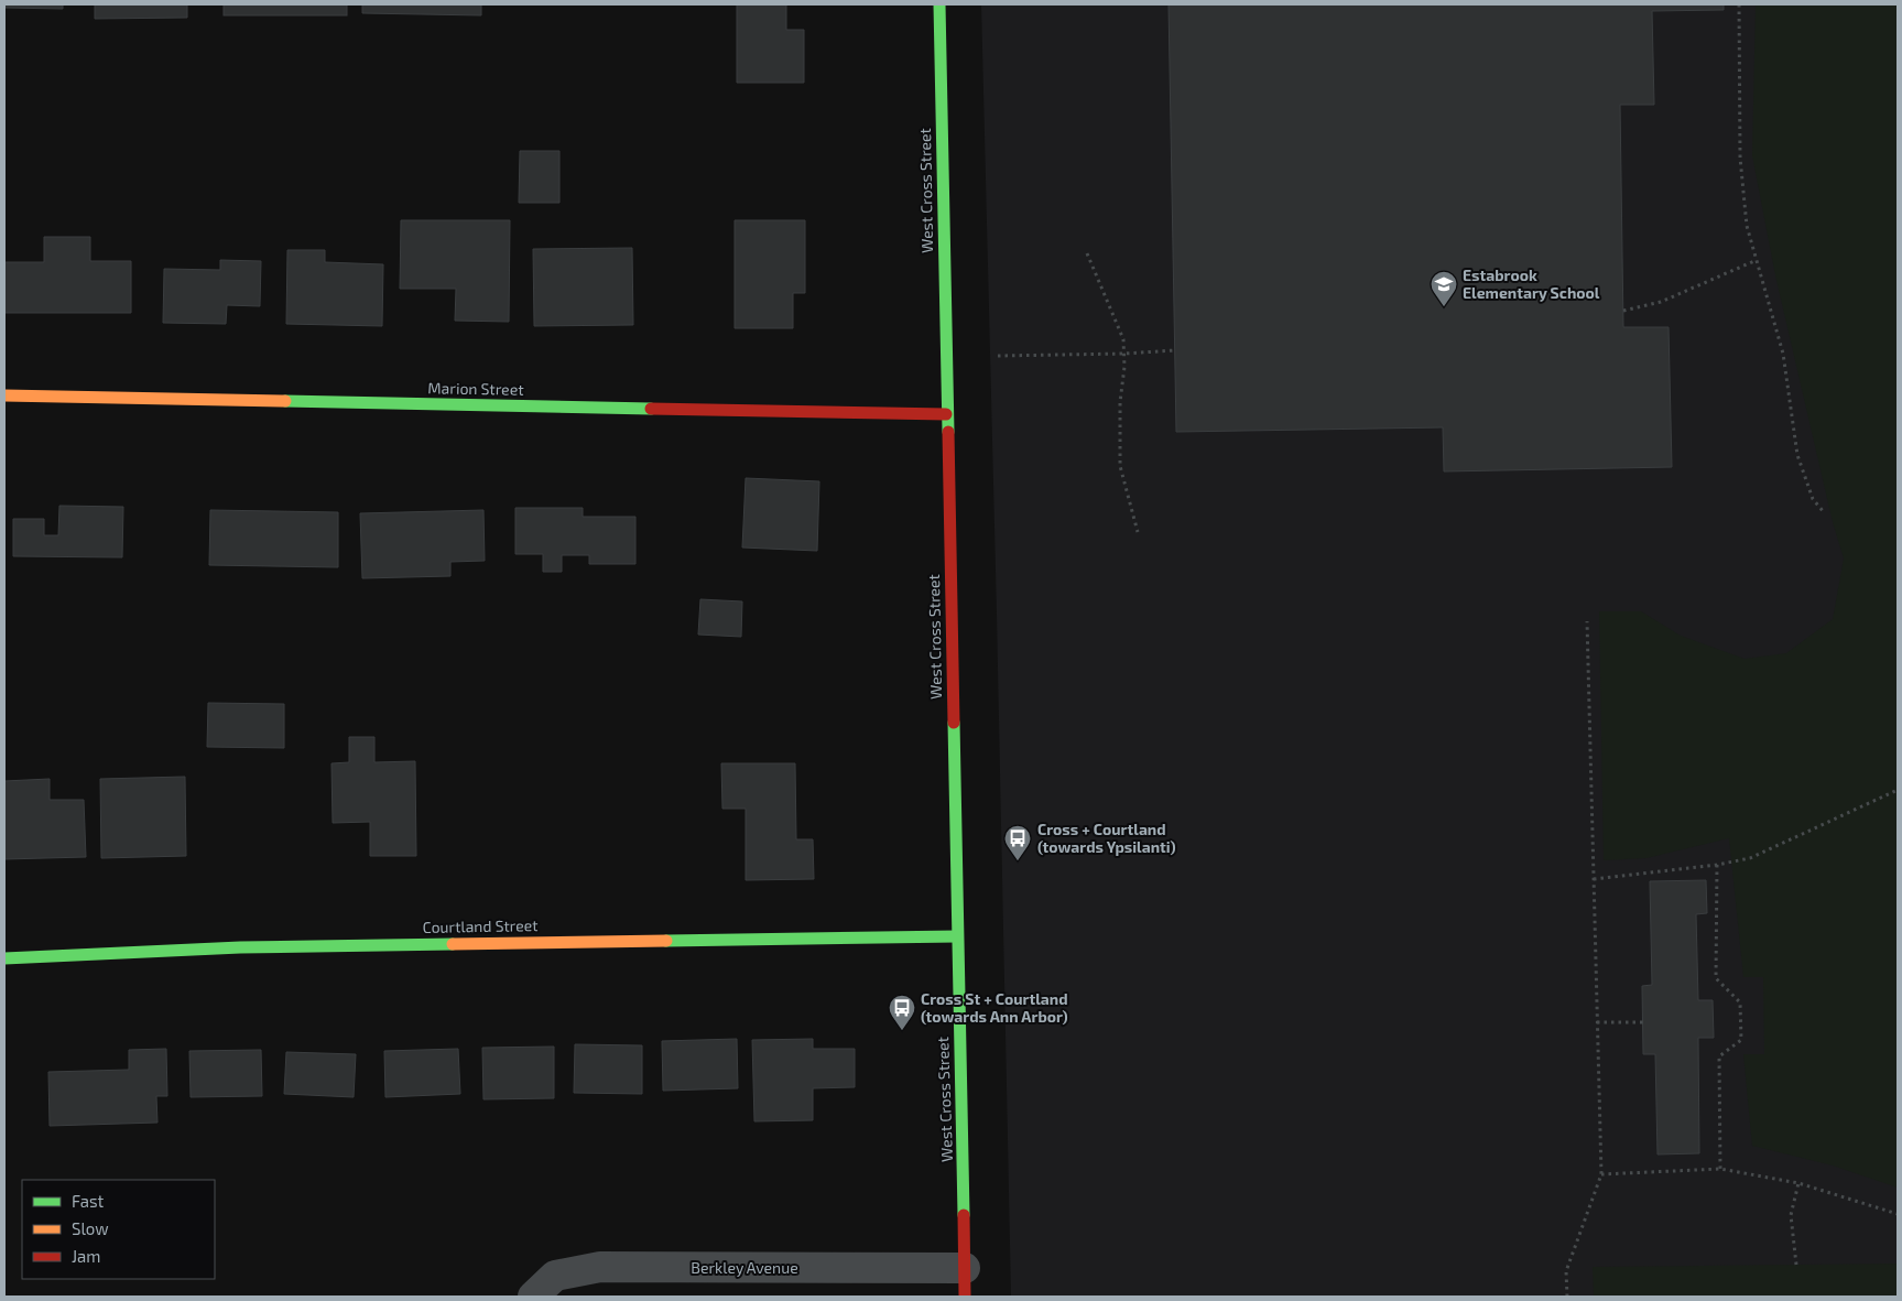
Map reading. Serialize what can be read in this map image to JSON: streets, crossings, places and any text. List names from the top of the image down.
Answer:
{
  "streets": {
    "street": [
      "West Cross Street",
      "Marion Street",
      "Courtland Street",
      "Berkley Avenue"
    ]
  },
  "crossings": [
    ["West Cross Street", "Marion Street"],
    ["West Cross Street", "Courtland Street"],
    ["West Cross Street", "Berkley Avenue"]
  ],
  "places": {
    "school or university": ["Estabrook Elementary School"],
    "bus stop": ["Cross + Courtland (towards Ypsilanti)", "Cross St + Courtland (towards Ann Arbor)"]
  },
  "legend": ["Fast", "Slow", "Jam"]
}
